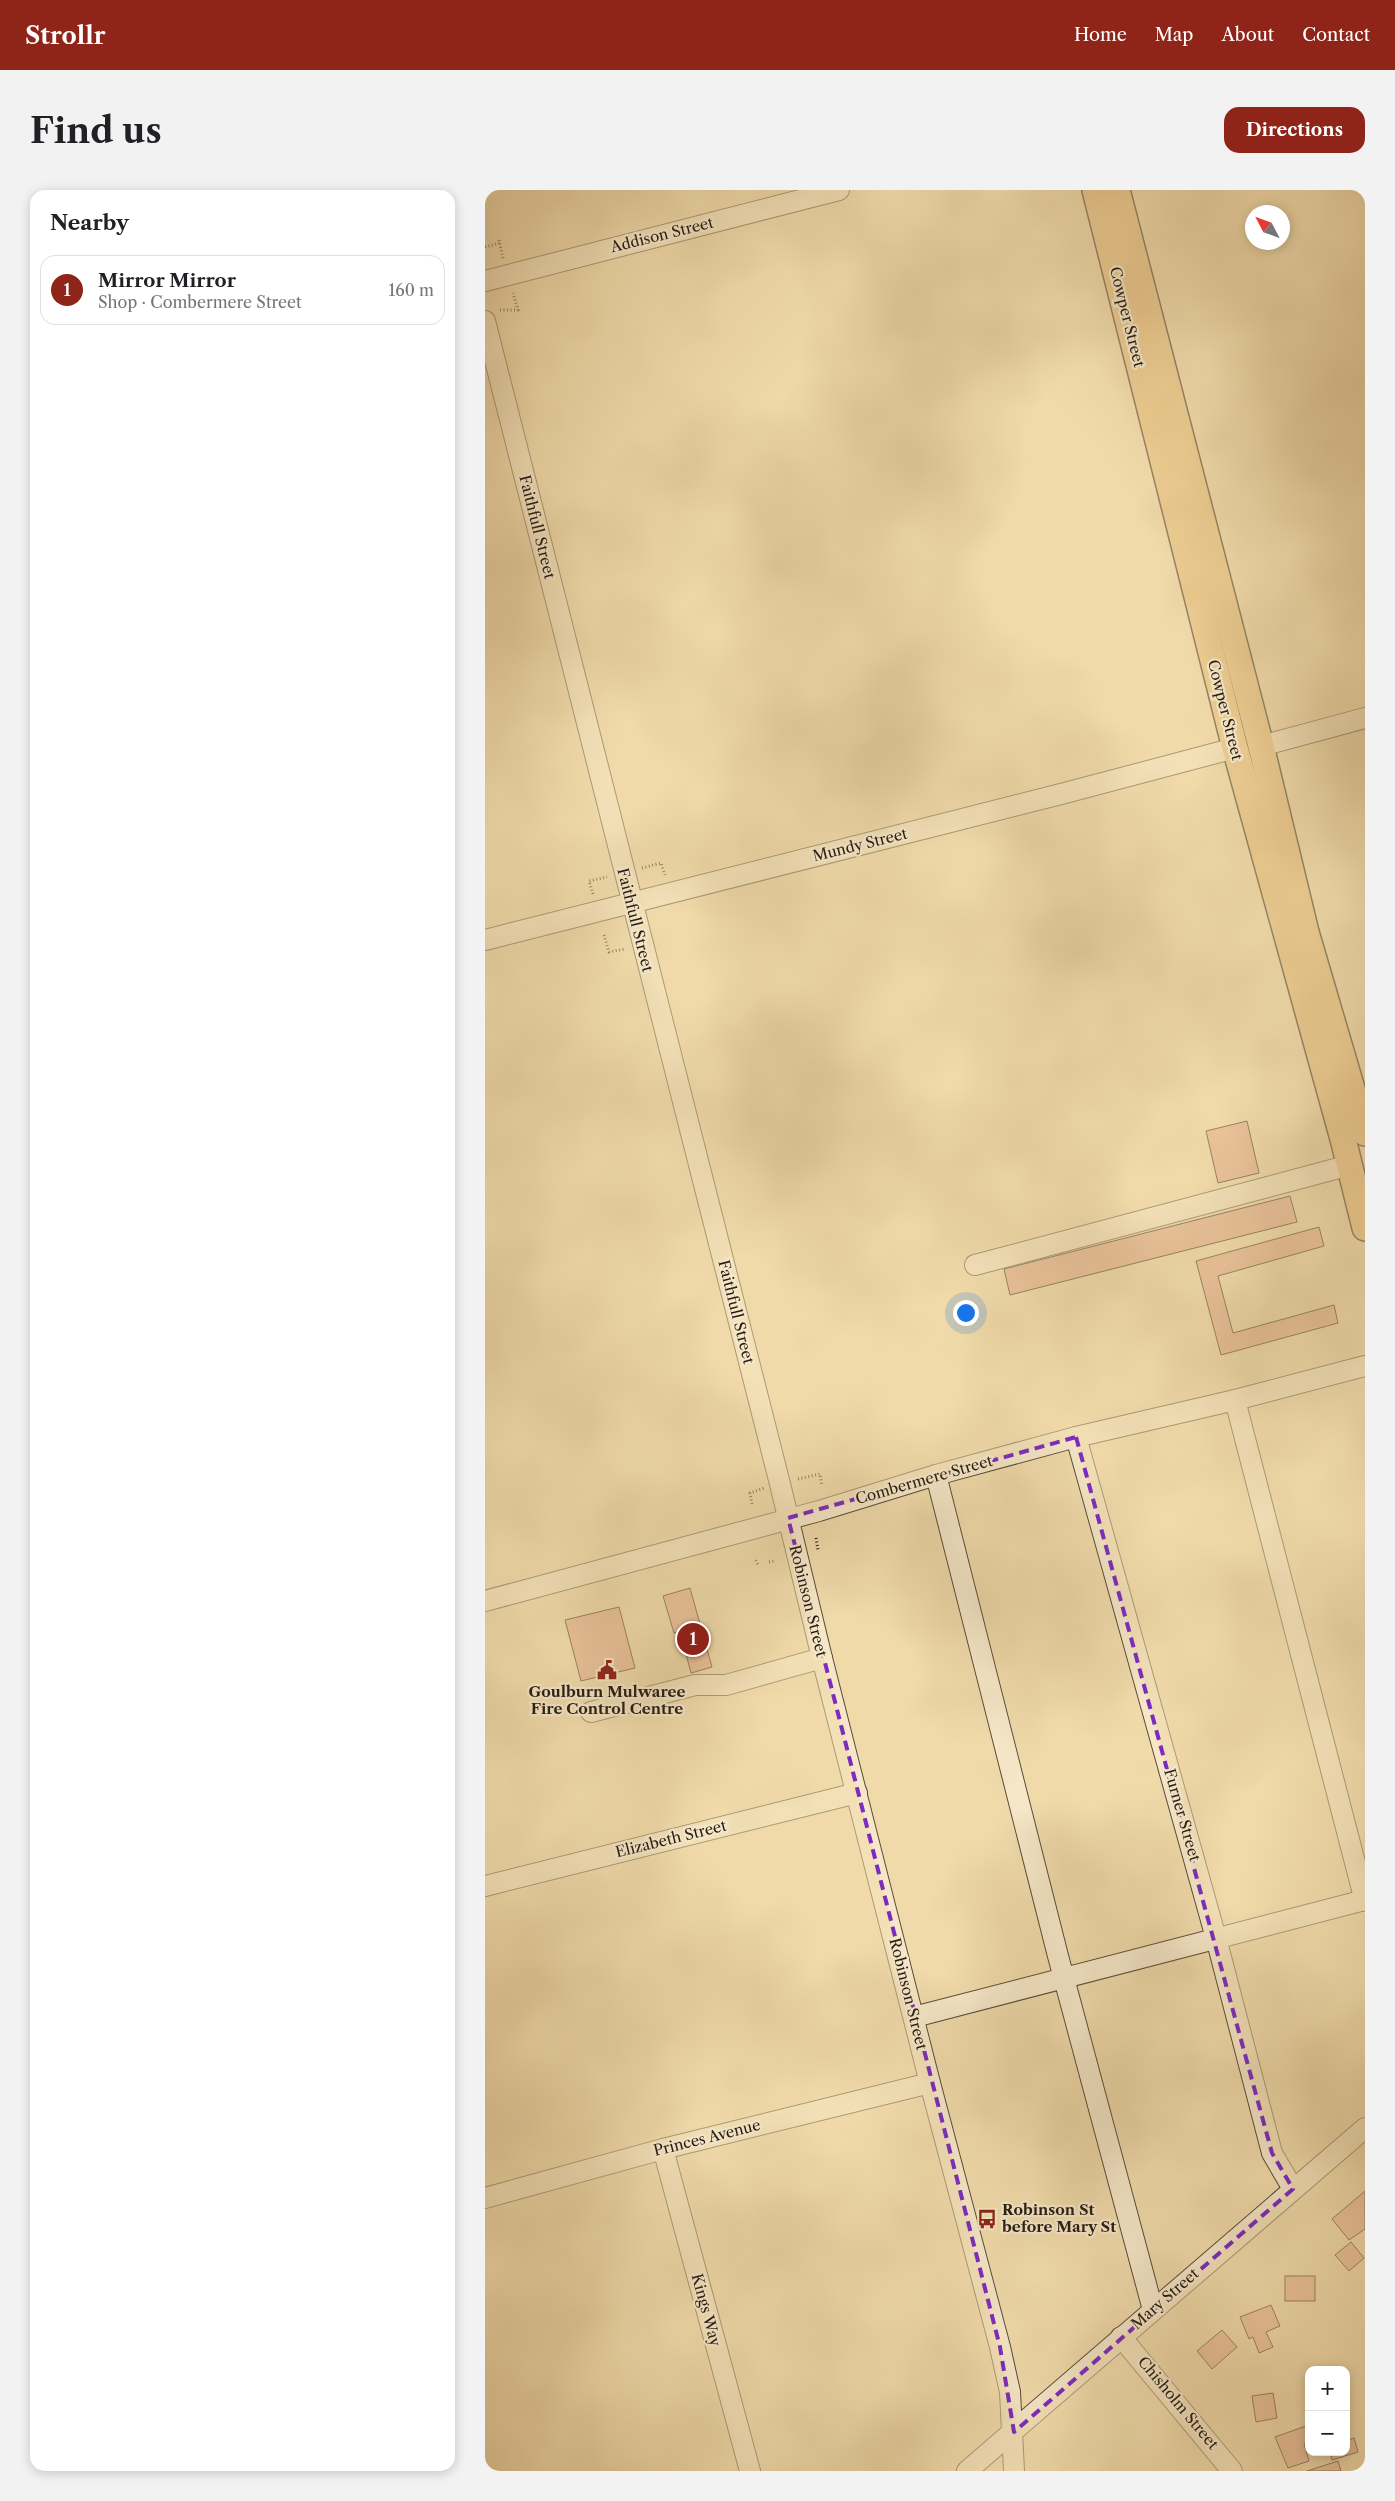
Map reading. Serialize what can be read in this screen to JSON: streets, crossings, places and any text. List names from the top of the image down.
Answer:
{
  "streets": {
    "main road": ["Cowper Street"],
    "street": [
      "Addison Street",
      "Faithfull Street",
      "Mundy Street",
      "Combermere Street",
      "Robinson Street",
      "Furner Street",
      "Elizabeth Street",
      "Princes Avenue",
      "Mary Street",
      "Kings Way",
      "Chisholm Street"
    ]
  },
  "crossings": [
    ["Cowper Street", "Mundy Street"],
    ["Faithfull Street", "Mundy Street"],
    ["Faithfull Street", "Combermere Street"],
    ["Faithfull Street", "Robinson Street"],
    ["Combermere Street", "Robinson Street"],
    ["Combermere Street", "Furner Street"],
    ["Robinson Street", "Elizabeth Street"],
    ["Robinson Street", "Princes Avenue"],
    ["Robinson Street", "Mary Street"],
    ["Furner Street", "Mary Street"],
    ["Princes Avenue", "Kings Way"],
    ["Mary Street", "Chisholm Street"]
  ],
  "places": {
    "public building": ["Goulburn Mulwaree Fire Control Centre"],
    "bus stop": ["Robinson St before Mary St"]
  },
  "north": "top left",
  "page": {
    "header": "Strollr",
    "nav": [
      "Home",
      "Map",
      "About",
      "Contact"
    ],
    "buttons": "Directions",
    "title": "Find us",
    "heading": "Nearby",
    "list": [
      {
        "mark": "1",
        "name": "Mirror Mirror",
        "note": "Shop · Combermere Street",
        "value": "160 m"
      }
    ],
    "pins": "1",
    "map_buttons": ["+", "−"]
  }
}
